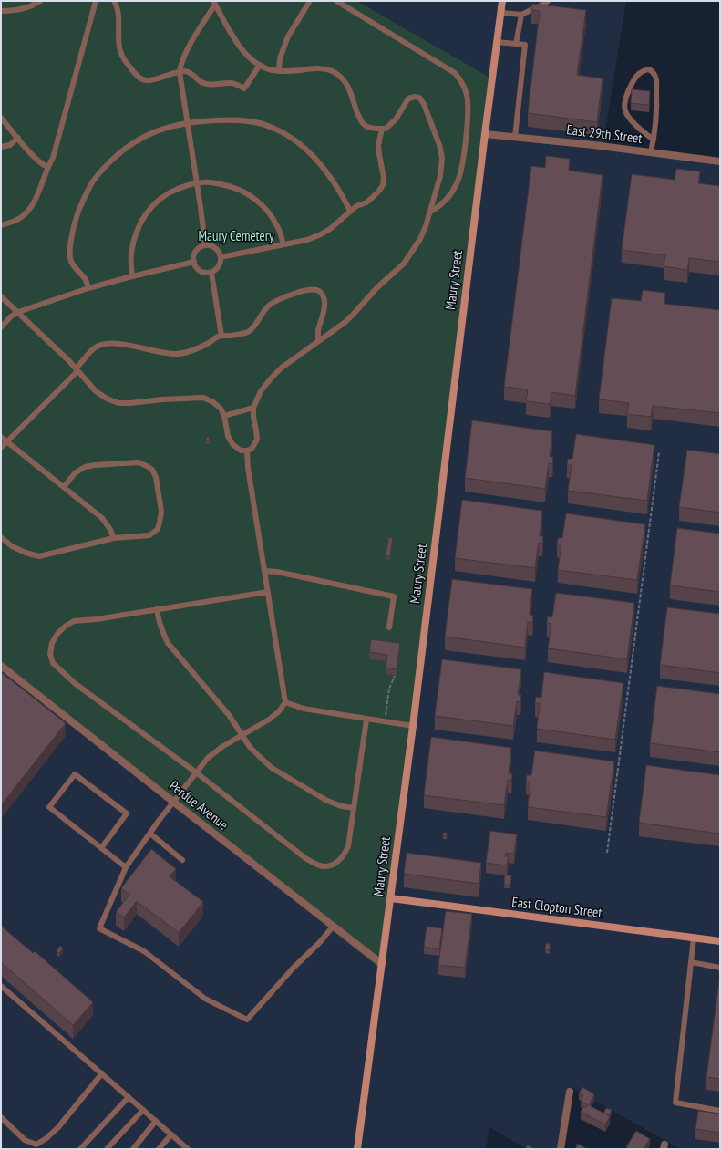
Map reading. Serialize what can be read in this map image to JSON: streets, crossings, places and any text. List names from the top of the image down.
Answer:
{
  "streets": {
    "street": [
      "East 29th Street",
      "Maury Street",
      "Perdue Avenue",
      "East Clopton Street"
    ]
  },
  "crossings": [
    ["East 29th Street", "Maury Street"],
    ["Maury Street", "Perdue Avenue"],
    ["Maury Street", "East Clopton Street"]
  ],
  "parks": ["Maury Cemetery"]
}
